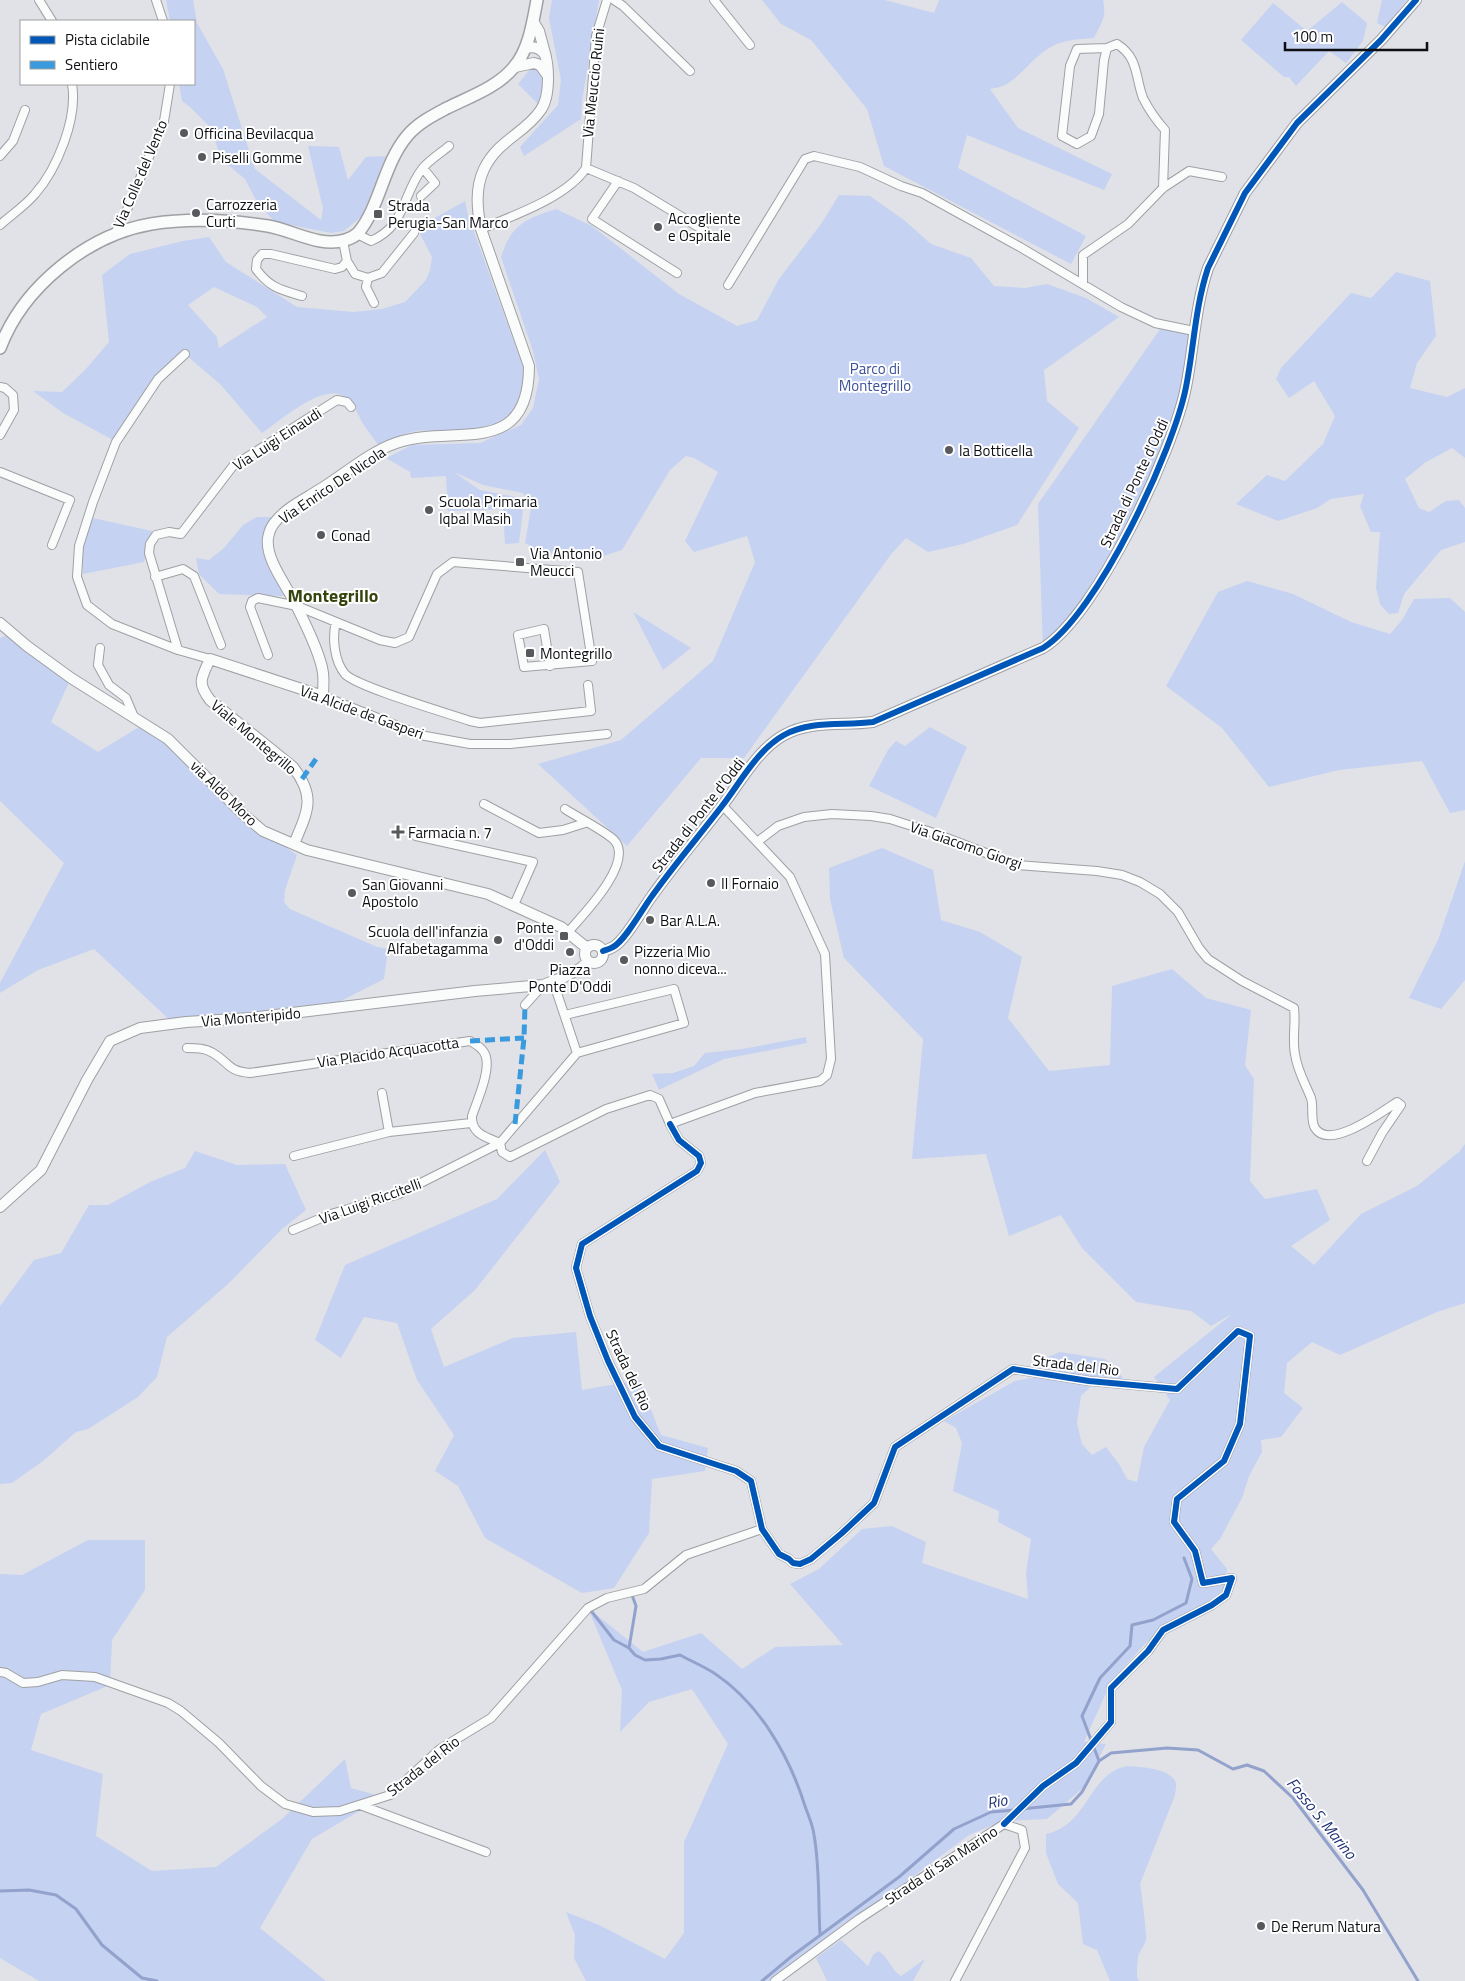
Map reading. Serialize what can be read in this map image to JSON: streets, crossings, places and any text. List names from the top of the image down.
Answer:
{
  "streets": {
    "street": [
      "Via Meuccio Ruini",
      "Via Colle del Vento",
      "Via Luigi Einaudi",
      "Strada di Ponte d'Oddi",
      "Via Enrico De Nicola",
      "Via Alcide de Gasperi",
      "Viale Montegrillo",
      "via Aldo Moro",
      "Via Giacomo Giorgi",
      "Via Monteripido",
      "Via Placido Acquacotta",
      "Via Luigi Riccitelli",
      "Strada del Rio",
      "Strada di San Marino"
    ]
  },
  "crossings": [
    ["Strada di Ponte d'Oddi", "via Aldo Moro"],
    ["Strada di Ponte d'Oddi", "Via Monteripido"],
    ["Via Enrico De Nicola", "Via Alcide de Gasperi"],
    ["Via Alcide de Gasperi", "Viale Montegrillo"],
    ["Viale Montegrillo", "via Aldo Moro"],
    ["via Aldo Moro", "Via Monteripido"],
    ["Strada del Rio", "Strada di San Marino"]
  ],
  "districts": ["Montegrillo"],
  "water": ["Rio", "Fosso S. Marino"],
  "parks": ["Parco di Montegrillo"],
  "places": {
    "other": [
      "Officina Bevilacqua",
      "Piselli Gomme",
      "Carrozzeria Curti",
      "Accogliente e Ospitale",
      "la Botticella",
      "Scuola Primaria Iqbal Masih",
      "Conad",
      "Il Fornaio",
      "San Giovanni Apostolo",
      "Bar A.L.A.",
      "Scuola dell'infanzia Alfabetagamma",
      "Piazza Ponte D'Oddi",
      "Pizzeria Mio nonno diceva...",
      "De Rerum Natura"
    ],
    "transit": [
      "Strada Perugia-San Marco",
      "Via Antonio Meucci",
      "Montegrillo",
      "Ponte d'Oddi"
    ],
    "health": ["Farmacia n. 7"]
  },
  "legend": ["Pista ciclabile", "Sentiero"],
  "scale_bar": "100 m"
}
